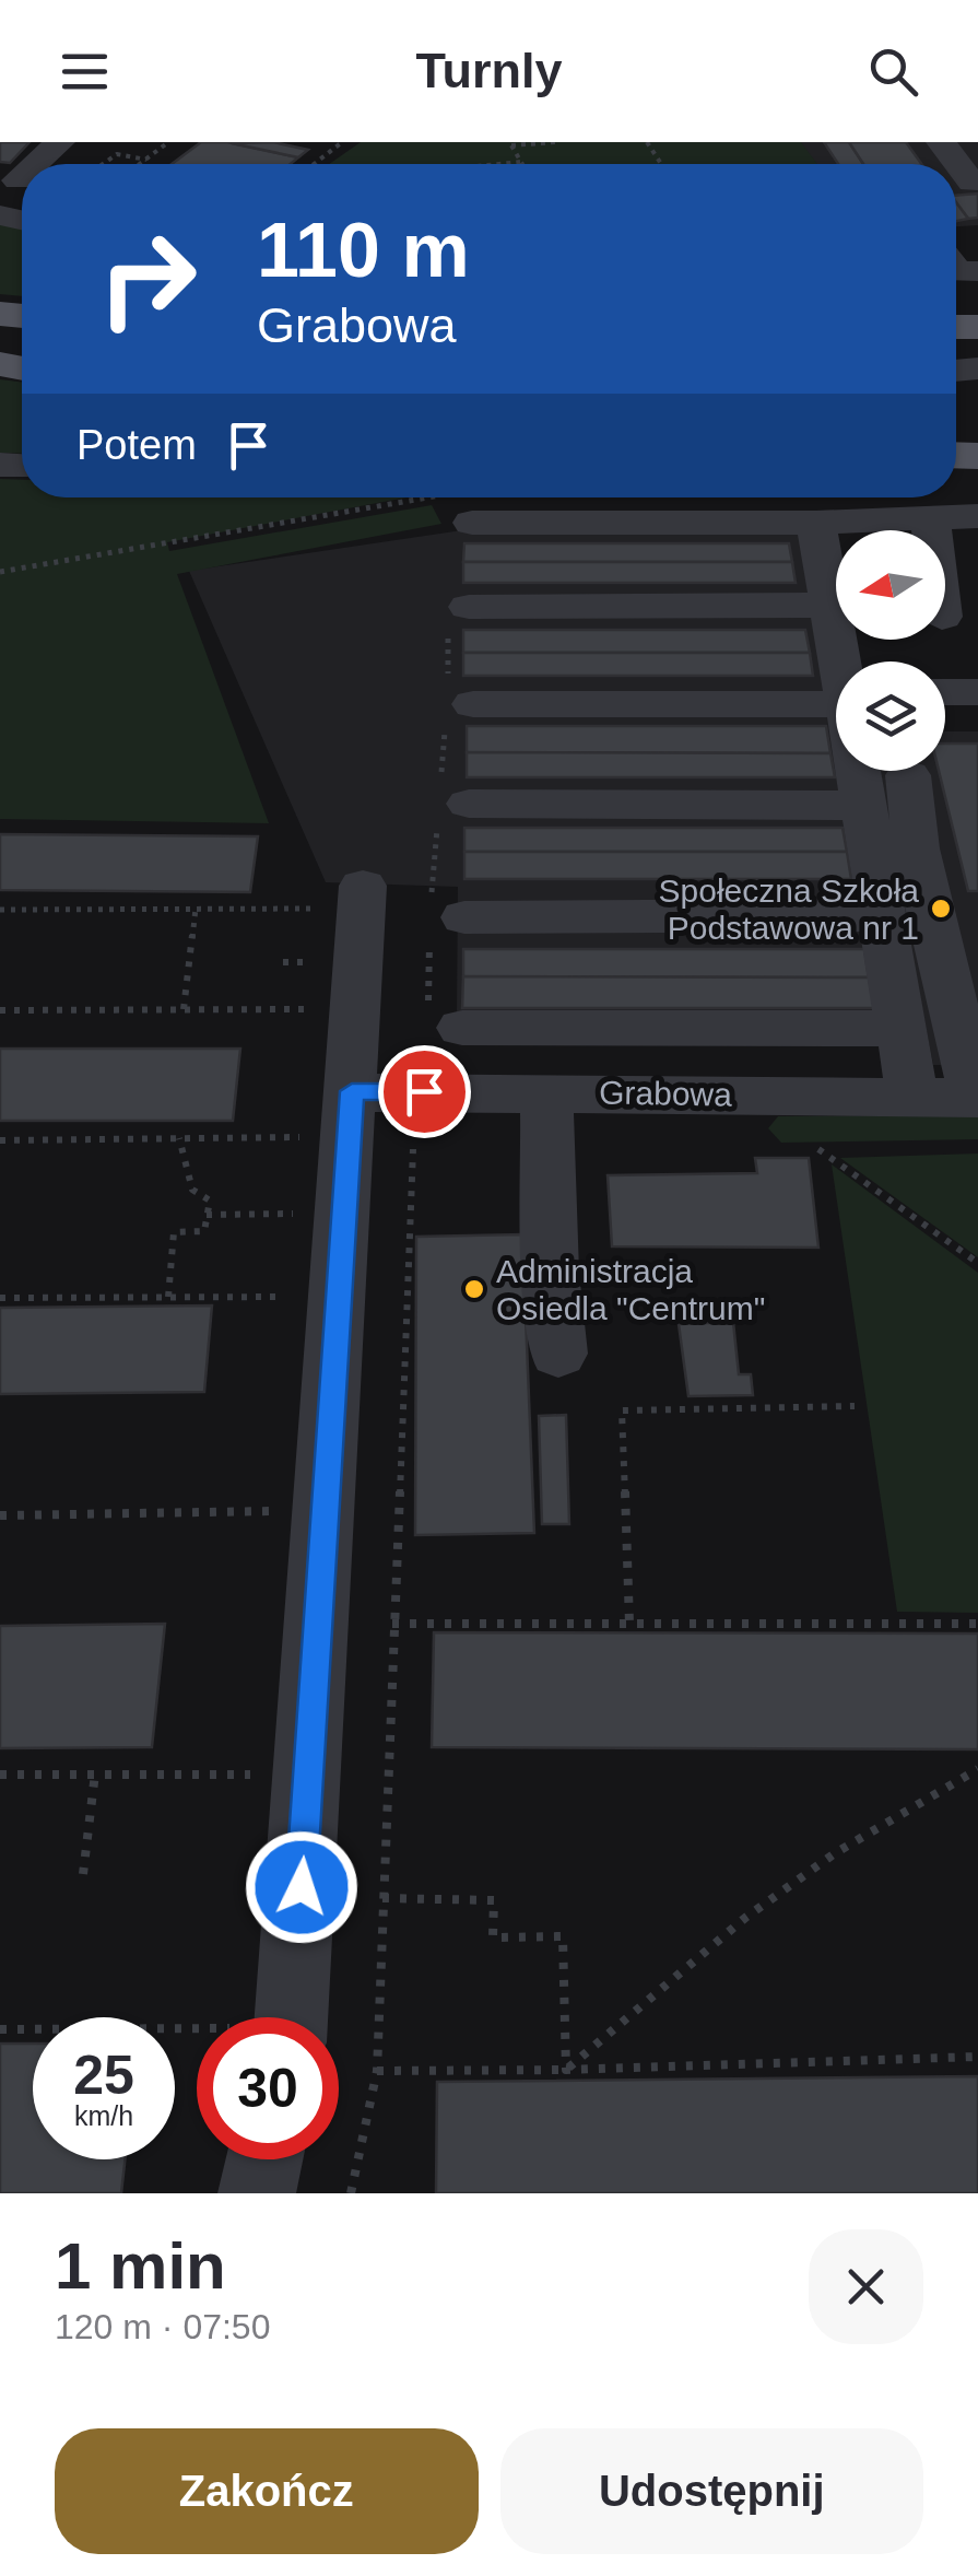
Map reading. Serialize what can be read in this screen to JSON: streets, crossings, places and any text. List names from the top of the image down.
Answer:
{
  "streets": {
    "street": ["Grabowa"]
  },
  "places": ["Społeczna Szkoła Podstawowa nr 1", "Administracja Osiedla \"Centrum\""],
  "north": "left",
  "page": {
    "header": "Turnly",
    "turn": ["110 m", "Grabowa"],
    "then": "Potem",
    "speed": "25 km/h",
    "limit": "30",
    "heading": ["1 min", "120 m · 07:50"],
    "buttons": ["Zakończ", "Udostępnij"]
  }
}
